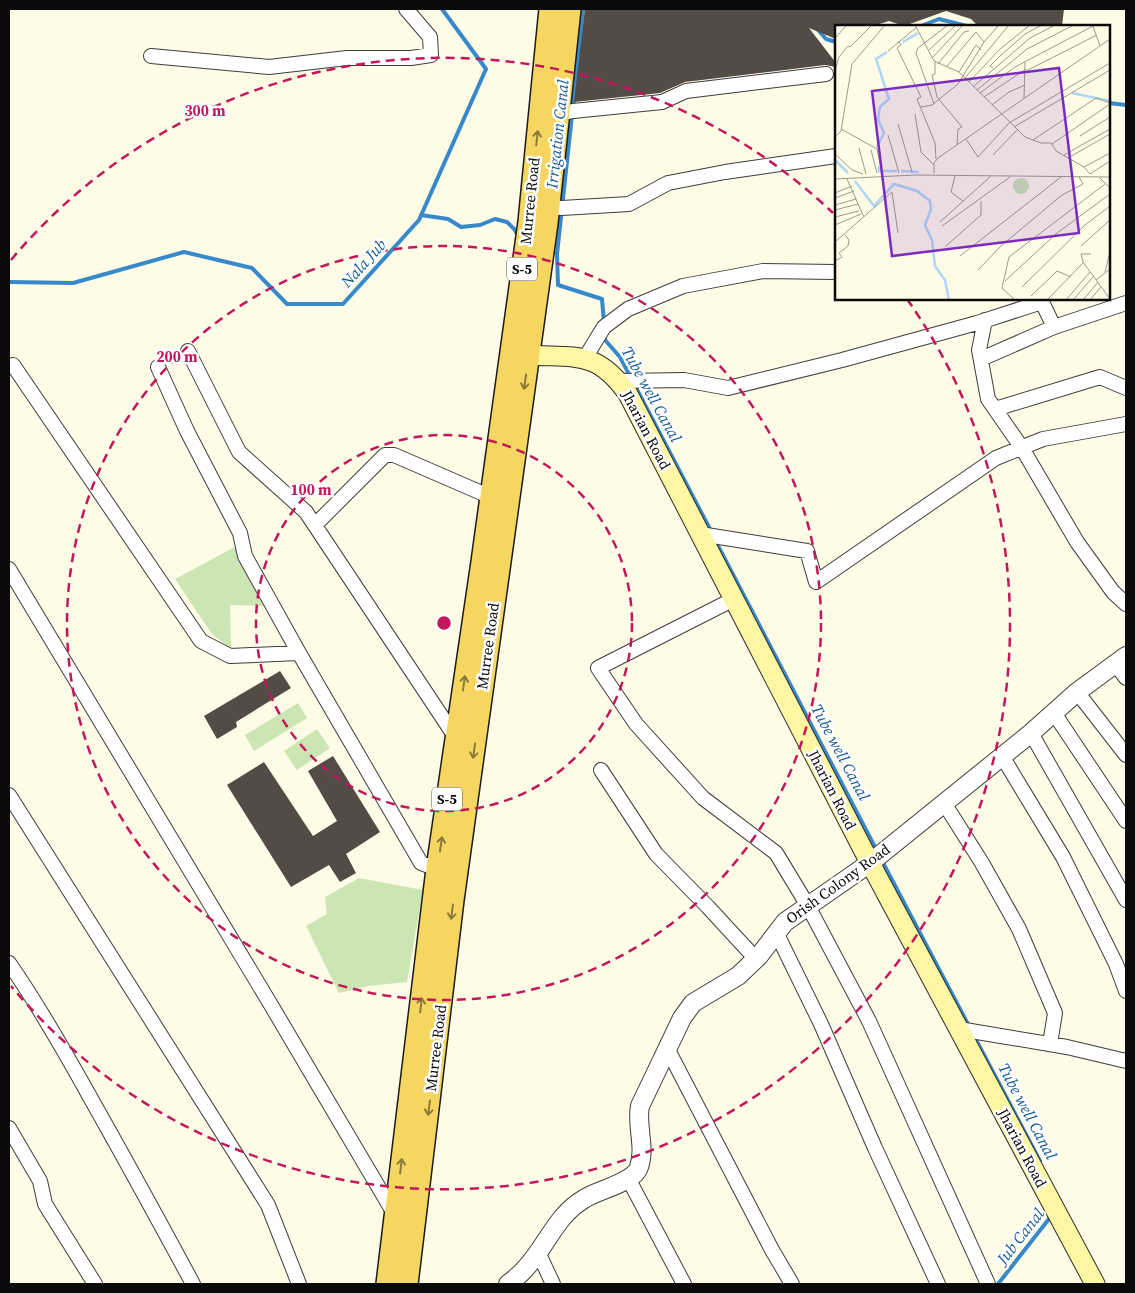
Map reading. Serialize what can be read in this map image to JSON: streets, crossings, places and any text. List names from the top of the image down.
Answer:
{
  "streets": {
    "main road": ["Murree Road", "S-5", "Jharian Road"],
    "street": ["Orish Colony Road"]
  },
  "crossings": [
    ["Murree Road", "Jharian Road"],
    ["Jharian Road", "Orish Colony Road"]
  ],
  "water": [
    "Irrigation Canal",
    "Nala Jub",
    "Tube well Canal",
    "Jub Canal"
  ],
  "rings": ["300 m", "200 m", "100 m"]
}
